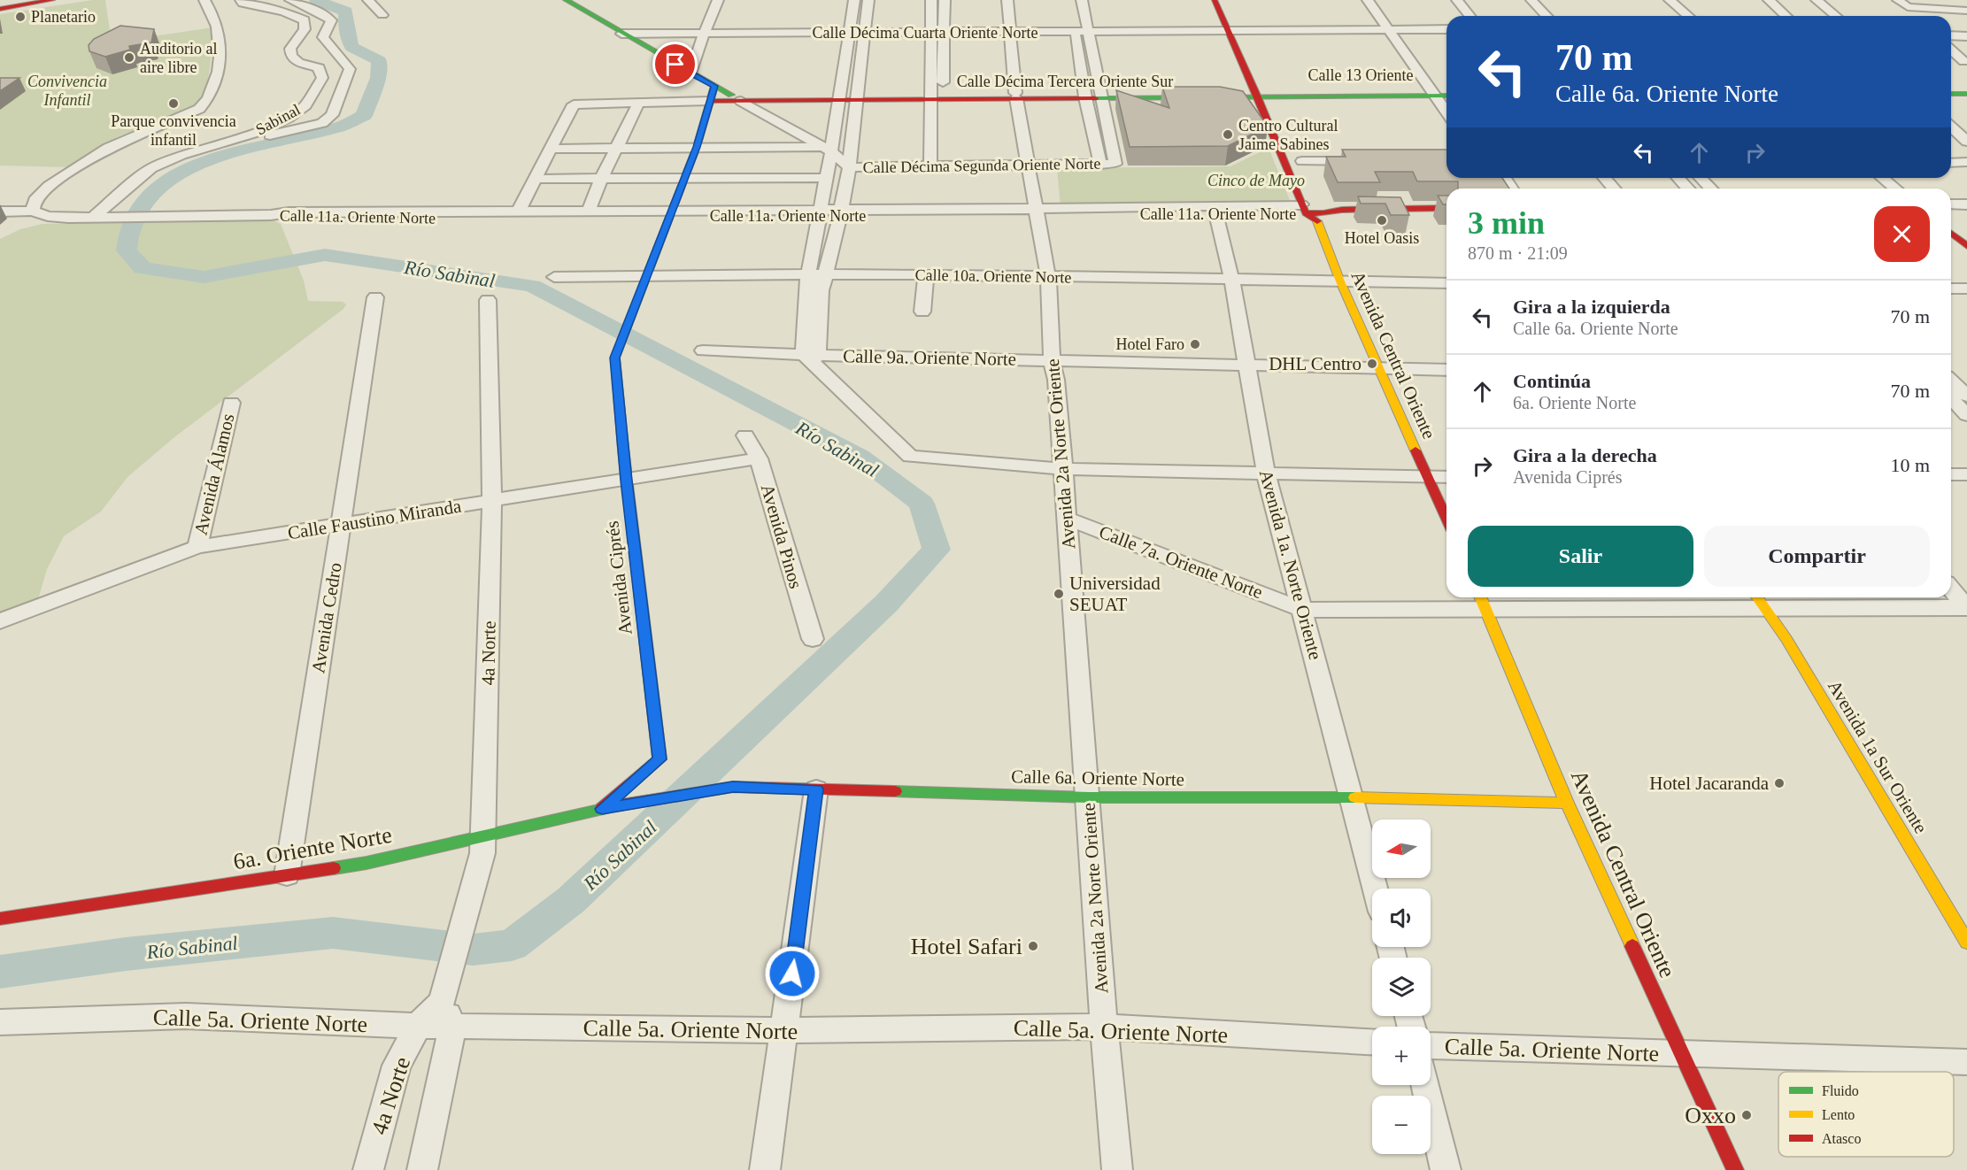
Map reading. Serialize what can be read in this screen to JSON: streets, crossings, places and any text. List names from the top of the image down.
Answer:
{
  "streets": {
    "street": [
      "Calle Décima Cuarta Oriente Norte",
      "Calle Décima Tercera Oriente Sur",
      "Sabinal",
      "Calle Décima Segunda Oriente Norte",
      "Calle 11a. Oriente Norte",
      "Calle 10a. Oriente Norte",
      "Avenida Central Oriente",
      "Calle 9a. Oriente Norte",
      "Avenida 2a Norte Oriente",
      "Avenida Álamos",
      "Calle Faustino Miranda",
      "Avenida Pinos",
      "Calle 7a. Oriente Norte",
      "Avenida 1a. Norte Oriente",
      "Avenida Ciprés",
      "Avenida Cedro",
      "4a Norte",
      "Avenida 1a Sur Oriente",
      "Calle 6a. Oriente Norte",
      "6a. Oriente Norte",
      "Calle 5a. Oriente Norte"
    ]
  },
  "crossings": [
    ["Calle Décima Cuarta Oriente Norte", "Avenida Central Oriente"],
    ["Calle Décima Cuarta Oriente Norte", "Avenida 2a Norte Oriente"],
    ["Calle Décima Tercera Oriente Sur", "Calle Décima Segunda Oriente Norte"],
    ["Calle Décima Tercera Oriente Sur", "Avenida Central Oriente"],
    ["Calle Décima Tercera Oriente Sur", "Avenida 2a Norte Oriente"],
    ["Calle Décima Tercera Oriente Sur", "Avenida Ciprés"],
    ["Sabinal", "Calle 11a. Oriente Norte"],
    ["Calle Décima Segunda Oriente Norte", "Avenida 2a Norte Oriente"],
    ["Calle 11a. Oriente Norte", "Avenida Central Oriente"],
    ["Calle 11a. Oriente Norte", "Avenida 2a Norte Oriente"],
    ["Calle 11a. Oriente Norte", "Avenida 1a. Norte Oriente"],
    ["Calle 11a. Oriente Norte", "Avenida Ciprés"],
    ["Calle 10a. Oriente Norte", "Avenida Central Oriente"],
    ["Calle 10a. Oriente Norte", "Avenida 2a Norte Oriente"],
    ["Calle 10a. Oriente Norte", "Avenida 1a. Norte Oriente"],
    ["Calle 10a. Oriente Norte", "Avenida Ciprés"],
    ["Avenida Central Oriente", "Calle 9a. Oriente Norte"],
    ["Avenida Central Oriente", "Calle 7a. Oriente Norte"],
    ["Avenida Central Oriente", "Calle 6a. Oriente Norte"],
    ["Avenida Central Oriente", "Calle 5a. Oriente Norte"],
    ["Calle 9a. Oriente Norte", "Avenida 2a Norte Oriente"],
    ["Calle 9a. Oriente Norte", "Avenida 1a. Norte Oriente"],
    ["Avenida 2a Norte Oriente", "Calle 7a. Oriente Norte"],
    ["Avenida 2a Norte Oriente", "Calle 6a. Oriente Norte"],
    ["Avenida 2a Norte Oriente", "Calle 5a. Oriente Norte"],
    ["Avenida Álamos", "Calle Faustino Miranda"],
    ["Calle Faustino Miranda", "Avenida Pinos"],
    ["Calle Faustino Miranda", "Avenida Ciprés"],
    ["Calle Faustino Miranda", "Avenida Cedro"],
    ["Calle Faustino Miranda", "4a Norte"],
    ["Calle 7a. Oriente Norte", "Avenida 1a. Norte Oriente"],
    ["Calle 7a. Oriente Norte", "Avenida 1a Sur Oriente"],
    ["Avenida 1a. Norte Oriente", "Calle 6a. Oriente Norte"],
    ["Avenida Ciprés", "6a. Oriente Norte"],
    ["Avenida Cedro", "6a. Oriente Norte"],
    ["4a Norte", "6a. Oriente Norte"],
    ["4a Norte", "Calle 5a. Oriente Norte"],
    ["Calle 6a. Oriente Norte", "6a. Oriente Norte"]
  ],
  "water": ["Río Sabinal"],
  "parks": ["Convivencia Infantil", "Cinco de Mayo"],
  "places": [
    "Planetario",
    "Auditorio al aire libre",
    "Parque convivencia infantil",
    "Centro Cultural Jaime Sabines",
    "Hotel Oasis",
    "Hotel Faro",
    "DHL Centro",
    "Universidad SEUAT",
    "Hotel Jacaranda",
    "Hotel Safari",
    "Oxxo"
  ],
  "legend": ["Fluido", "Lento", "Atasco"],
  "north": "left",
  "page": {
    "turn": ["70 m", "Calle 6a. Oriente Norte"],
    "heading": ["3 min", "870 m · 21:09"],
    "list": [
      {
        "name": "Gira a la izquierda",
        "note": "Calle 6a. Oriente Norte",
        "value": "70 m"
      },
      {
        "name": "Continúa",
        "note": "6a. Oriente Norte",
        "value": "70 m"
      },
      {
        "name": "Gira a la derecha",
        "note": "Avenida Ciprés",
        "value": "10 m"
      }
    ],
    "buttons": ["Salir", "Compartir"],
    "map_buttons": ["+", "−"]
  }
}
